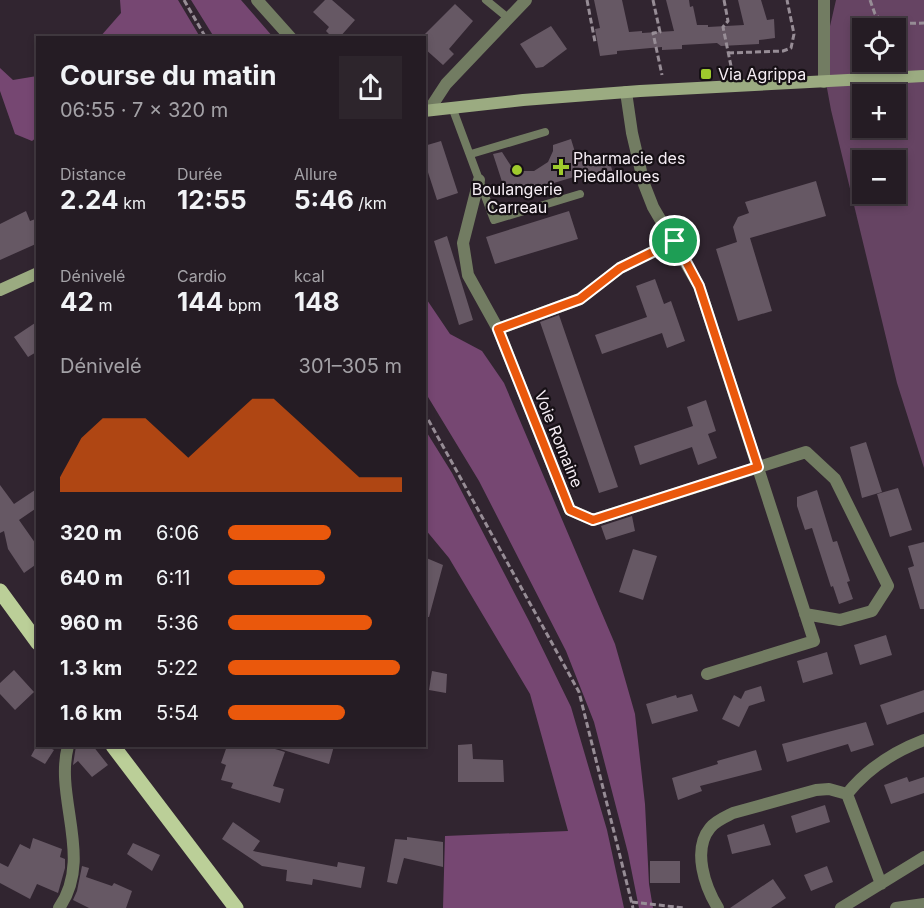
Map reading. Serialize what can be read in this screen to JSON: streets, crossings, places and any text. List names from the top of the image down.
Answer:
{
  "streets": {
    "street": ["Voie Romaine"]
  },
  "places": {
    "transit": ["Via Agrippa"],
    "health": ["Pharmacie des Piedalloues"],
    "other": ["Boulangerie Carreau"]
  },
  "page": {
    "map_buttons": ["+", "−"],
    "heading": ["Course du matin", "06:55 · 7 × 320 m"],
    "stats": [
      ["Distance", "2.24 km"],
      ["Durée", "12:55"],
      ["Allure", "5:46 /km"],
      ["Dénivelé", "42 m"],
      ["Cardio", "144 bpm"],
      ["kcal", "148"]
    ],
    "chart": ["Dénivelé", "301–305 m"],
    "list": [
      {
        "name": "320 m",
        "note": "6:06"
      },
      {
        "name": "640 m",
        "note": "6:11"
      },
      {
        "name": "960 m",
        "note": "5:36"
      },
      {
        "name": "1.3 km",
        "note": "5:22"
      },
      {
        "name": "1.6 km",
        "note": "5:54"
      }
    ]
  }
}
